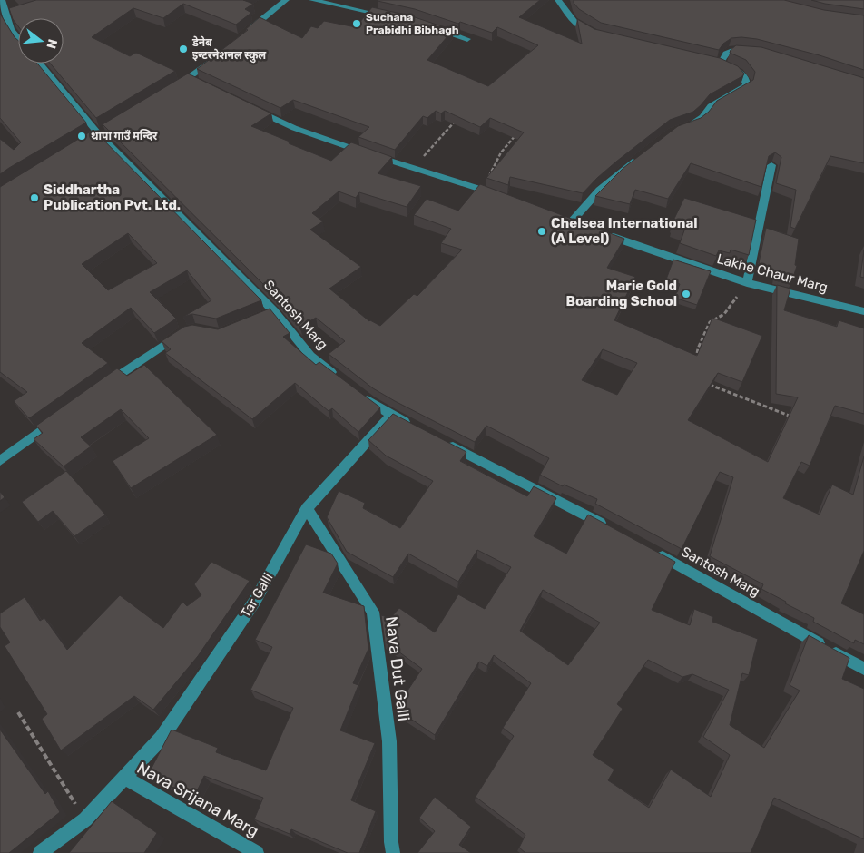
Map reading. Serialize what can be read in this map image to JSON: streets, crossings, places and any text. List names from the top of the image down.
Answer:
{
  "streets": {
    "street": [
      "Lakhe Chaur Marg",
      "Santosh Marg",
      "Tar Galli",
      "Nava Dut Galli",
      "Nava Srijana Marg"
    ]
  },
  "crossings": [
    ["Tar Galli", "Nava Dut Galli"],
    ["Tar Galli", "Nava Srijana Marg"]
  ],
  "places": [
    "Suchana Prabidhi Bibhagh",
    "डेनेब इन्टरनेशनल स्कुल",
    "थापा गाउँ मन्दिर",
    "Siddhartha Publication Pvt. Ltd.",
    "Chelsea International (A Level)",
    "Marie Gold Boarding School"
  ],
  "north": "right"
}
